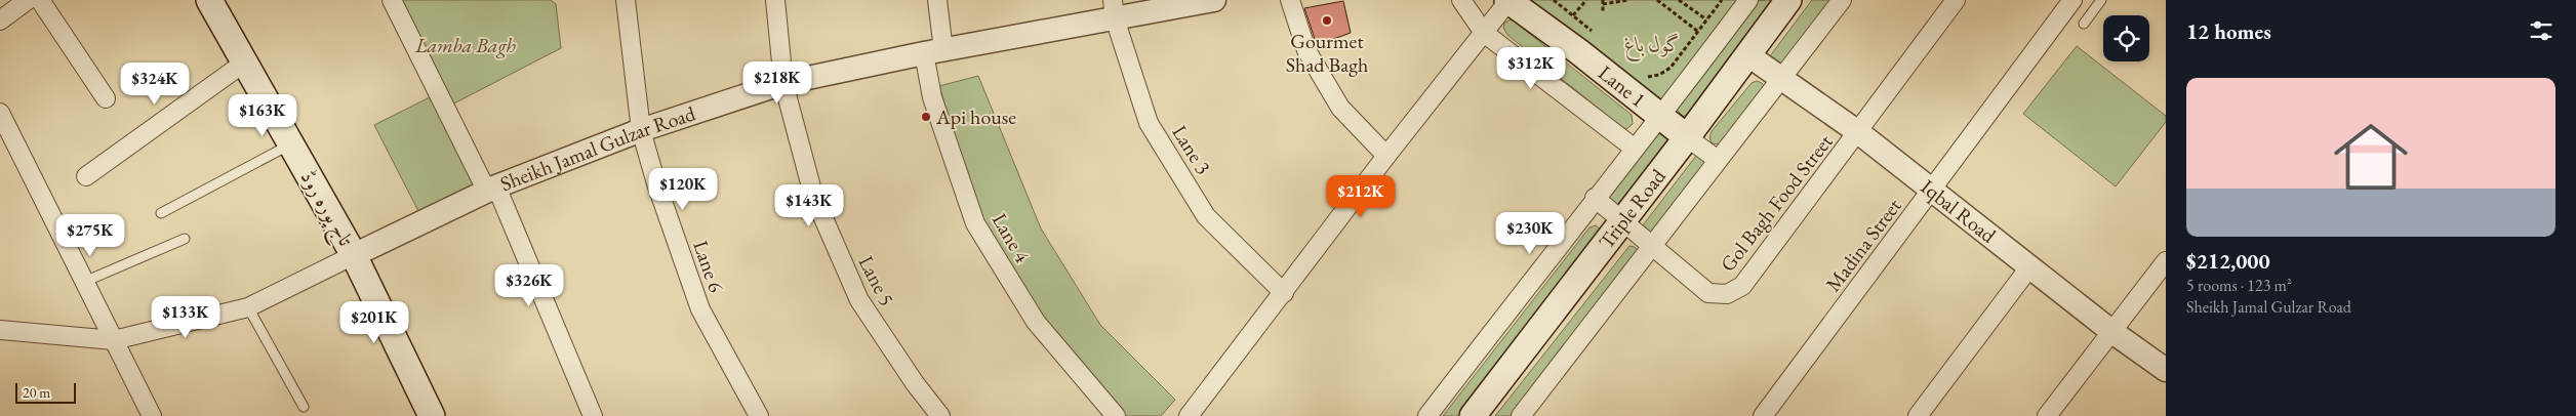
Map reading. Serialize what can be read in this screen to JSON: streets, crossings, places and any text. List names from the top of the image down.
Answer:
{
  "streets": {
    "main road": ["Lane 1", "تاج پورہ روڈ", "Triple Road"],
    "street": [
      "Sheikh Jamal Gulzar Road",
      "Lane 3",
      "Gol Bagh Food Street",
      "Iqbal Road",
      "Lane 4",
      "Madina Street",
      "Lane 6",
      "Lane 5"
    ]
  },
  "crossings": [
    ["Lane 1", "Triple Road"],
    ["Sheikh Jamal Gulzar Road", "Lane 3"],
    ["Sheikh Jamal Gulzar Road", "تاج پورہ روڈ"],
    ["Sheikh Jamal Gulzar Road", "Lane 4"],
    ["Sheikh Jamal Gulzar Road", "Lane 6"],
    ["Sheikh Jamal Gulzar Road", "Lane 5"],
    ["Gol Bagh Food Street", "Triple Road"],
    ["Gol Bagh Food Street", "Iqbal Road"],
    ["Triple Road", "Iqbal Road"],
    ["Iqbal Road", "Madina Street"]
  ],
  "parks": ["گول باغ", "Lamba Bagh"],
  "places": ["Gourmet Shad Bagh", "Api house"],
  "scale_bar": "20 m",
  "page": {
    "heading": "12 homes",
    "price": [
      "$312K",
      "$218K",
      "$324K",
      "$163K",
      "$120K",
      "$212K",
      "$143K",
      "$230K",
      "$275K",
      "$326K",
      "$133K",
      "$201K"
    ],
    "list": [
      {
        "name": "$212,000",
        "note": "5 rooms · 123 m² · Sheikh Jamal Gulzar Road"
      }
    ],
    "scale": "20 m"
  }
}
